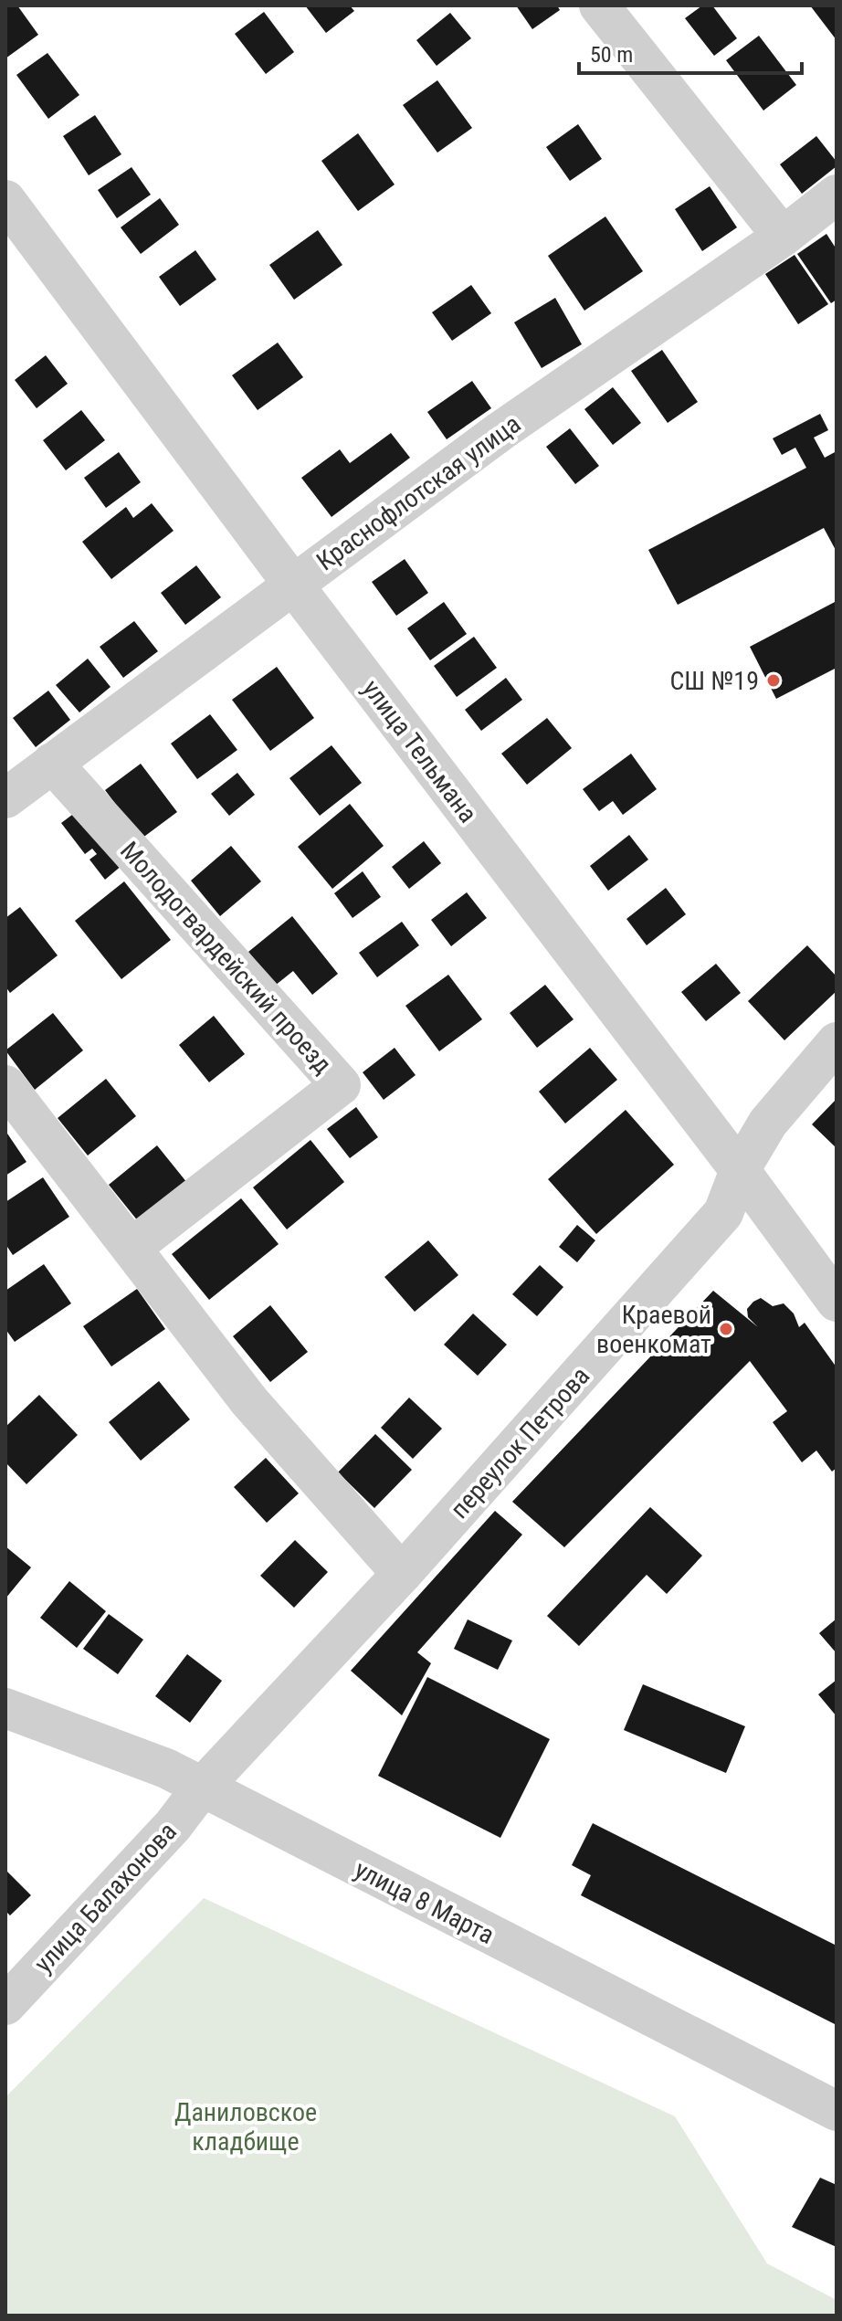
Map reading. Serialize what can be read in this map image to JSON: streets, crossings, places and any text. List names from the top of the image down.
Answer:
{
  "streets": {
    "street": [
      "Краснофлотская улица",
      "улица Тельмана",
      "Молодогвардейский проезд",
      "переулок Петрова",
      "улица Балахонова",
      "улица 8 Марта"
    ]
  },
  "crossings": [
    ["Краснофлотская улица", "улица Тельмана"],
    ["Краснофлотская улица", "Молодогвардейский проезд"],
    ["улица Тельмана", "переулок Петрова"],
    ["переулок Петрова", "улица Балахонова"],
    ["переулок Петрова", "улица 8 Марта"],
    ["улица Балахонова", "улица 8 Марта"]
  ],
  "parks": ["Даниловское кладбище"],
  "places": ["СШ №19", "Краевой военкомат"],
  "scale_bar": "50 m"
}
